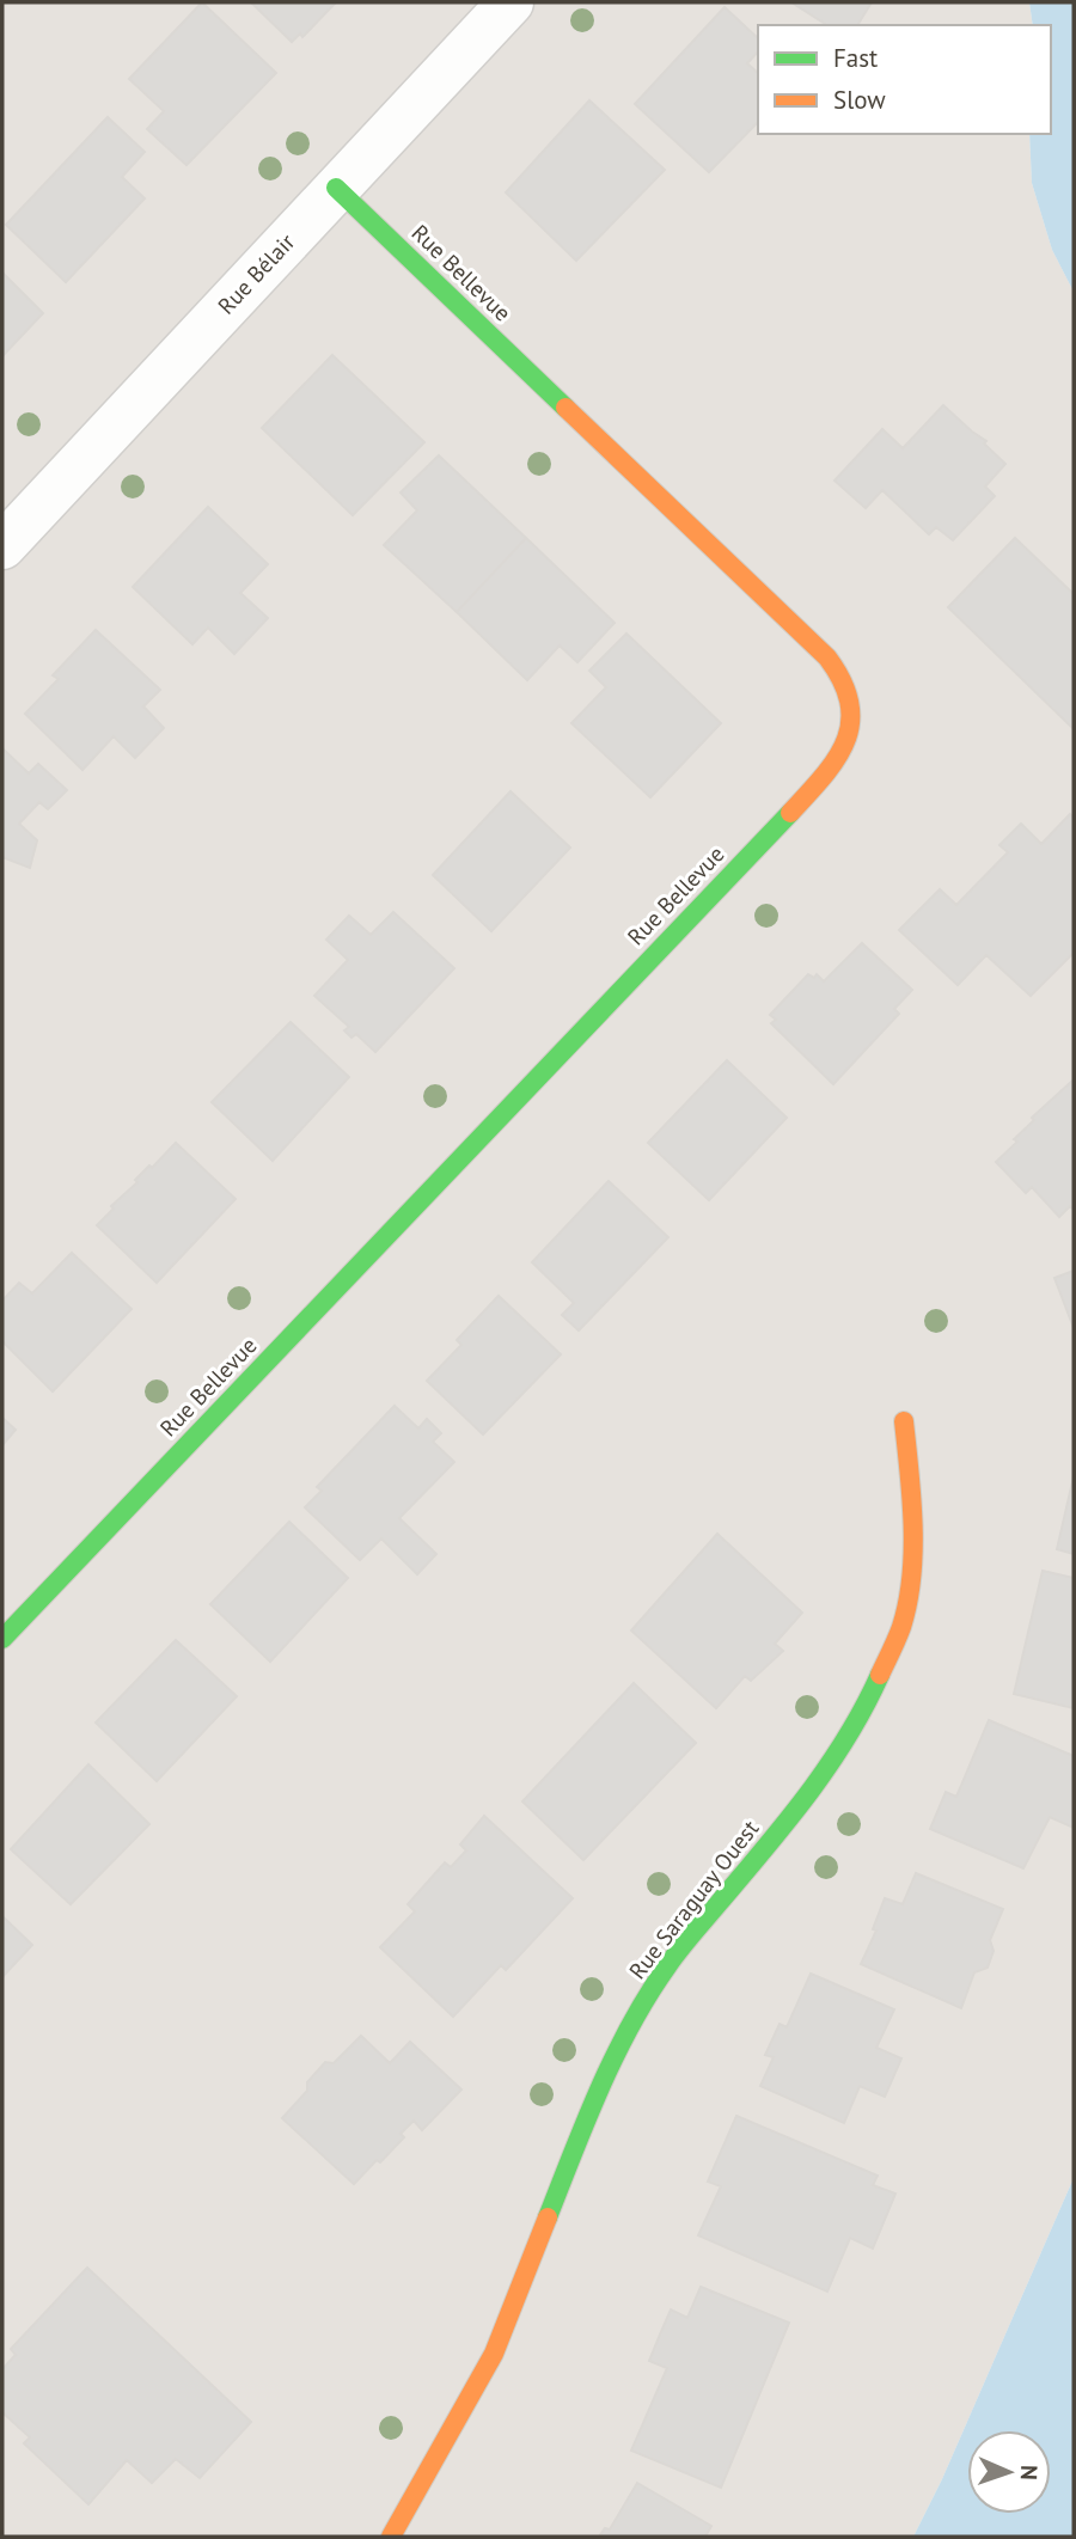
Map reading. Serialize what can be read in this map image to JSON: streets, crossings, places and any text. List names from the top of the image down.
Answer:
{
  "streets": {
    "street": ["Rue Bellevue", "Rue Bélair", "Rue Saraguay Ouest"]
  },
  "crossings": [
    ["Rue Bellevue", "Rue Bélair"]
  ],
  "legend": ["Fast", "Slow"],
  "north": "right"
}
